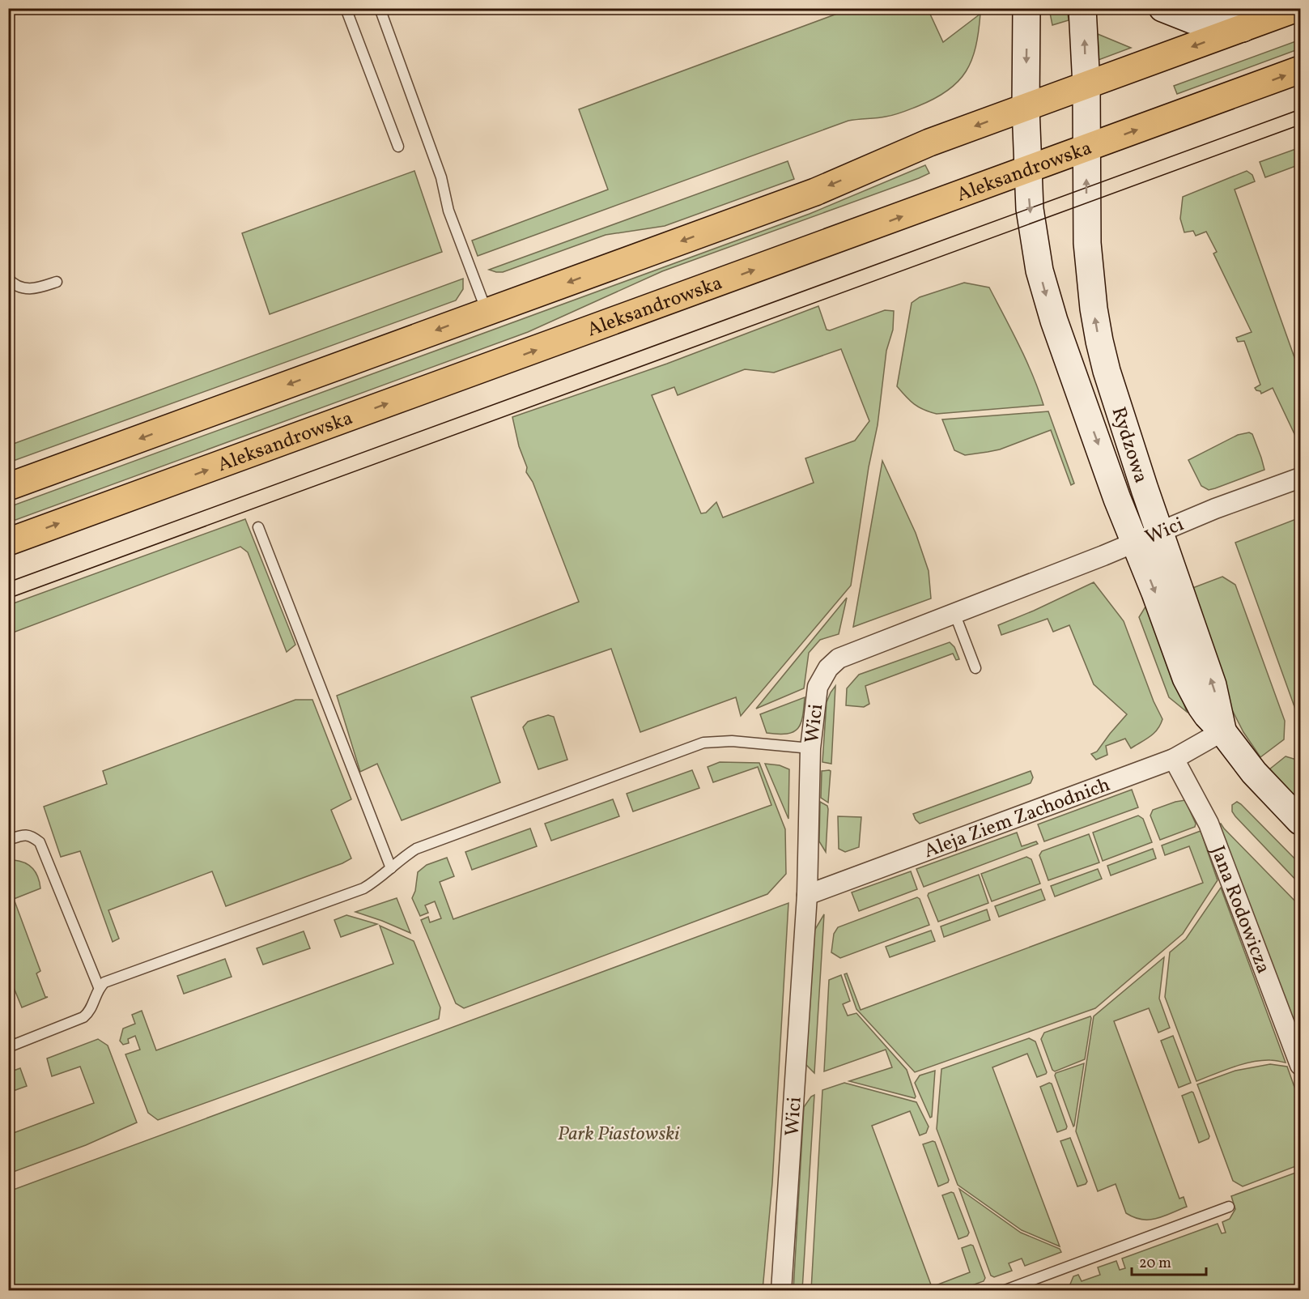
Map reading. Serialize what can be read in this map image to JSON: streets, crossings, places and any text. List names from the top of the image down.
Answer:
{
  "streets": {
    "main road": ["Aleksandrowska"],
    "street": [
      "Rydzowa",
      "Wici",
      "Aleja Ziem Zachodnich",
      "Jana Rodowicza"
    ]
  },
  "crossings": [
    ["Aleksandrowska", "Rydzowa"],
    ["Rydzowa", "Wici"],
    ["Rydzowa", "Aleja Ziem Zachodnich"],
    ["Wici", "Aleja Ziem Zachodnich"],
    ["Aleja Ziem Zachodnich", "Jana Rodowicza"]
  ],
  "parks": ["Park Piastowski"],
  "scale_bar": "20 m"
}
